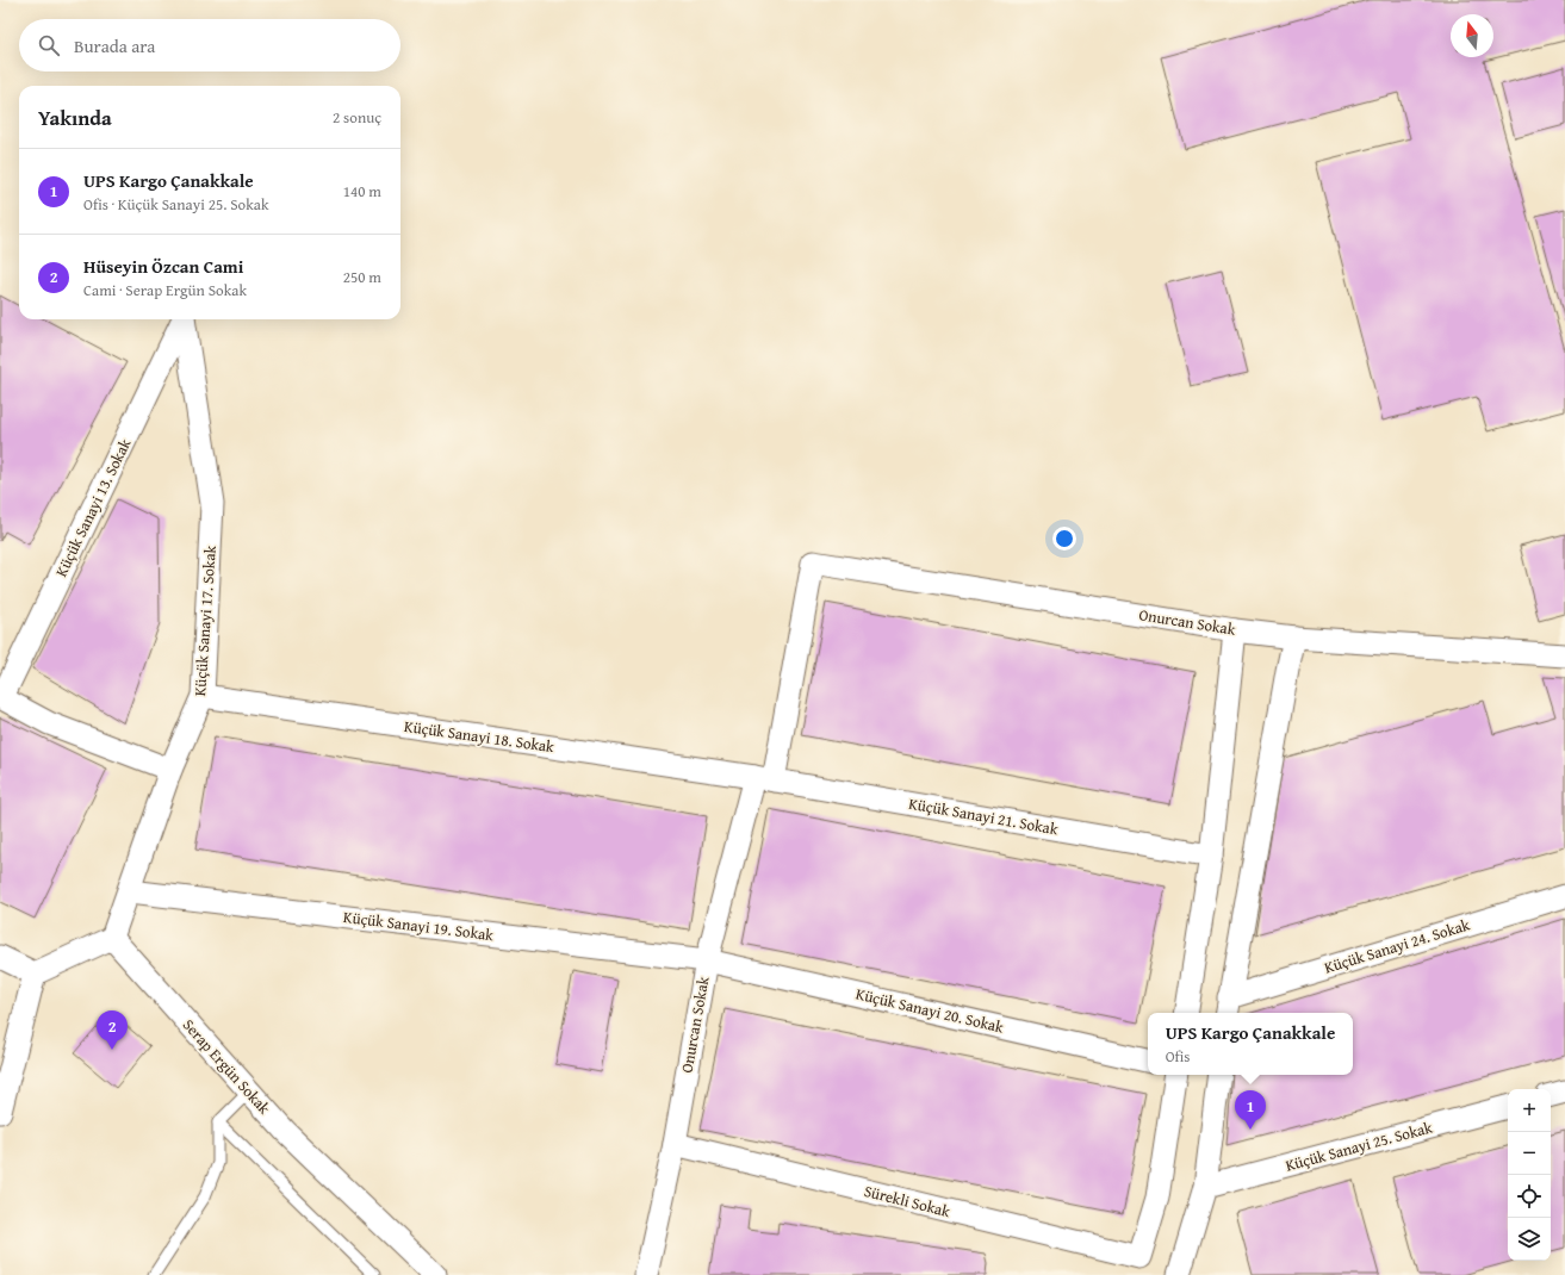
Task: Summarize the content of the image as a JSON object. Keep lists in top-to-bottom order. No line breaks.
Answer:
{"streets":{"street":["Küçük Sanayi 13. Sokak","Küçük Sanayi 17. Sokak","Onurcan Sokak","Küçük Sanayi 18. Sokak","Küçük Sanayi 21. Sokak","Küçük Sanayi 19. Sokak","Küçük Sanayi 24. Sokak","Küçük Sanayi 20. Sokak","Serap Ergün Sokak","Küçük Sanayi 25. Sokak","Sürekli Sokak"]},"crossings":[["Küçük Sanayi 17. Sokak","Küçük Sanayi 18. Sokak"],["Küçük Sanayi 17. Sokak","Küçük Sanayi 19. Sokak"],["Küçük Sanayi 17. Sokak","Serap Ergün Sokak"],["Onurcan Sokak","Küçük Sanayi 18. Sokak"],["Onurcan Sokak","Küçük Sanayi 21. Sokak"],["Onurcan Sokak","Küçük Sanayi 19. Sokak"],["Onurcan Sokak","Küçük Sanayi 20. Sokak"],["Onurcan Sokak","Sürekli Sokak"],["Küçük Sanayi 18. Sokak","Küçük Sanayi 21. Sokak"],["Küçük Sanayi 19. Sokak","Küçük Sanayi 20. Sokak"]],"north":"top","page":{"search":"Burada ara","heading":["Yakında","2 sonuç"],"list":[{"mark":"1","name":"UPS Kargo Çanakkale","note":"Ofis · Küçük Sanayi 25. Sokak","value":"140 m"},{"mark":"2","name":"Hüseyin Özcan Cami","note":"Cami · Serap Ergün Sokak","value":"250 m"}],"pins":["2","1"],"popup":["UPS Kargo Çanakkale","Ofis"],"map_buttons":["+","−"]}}
